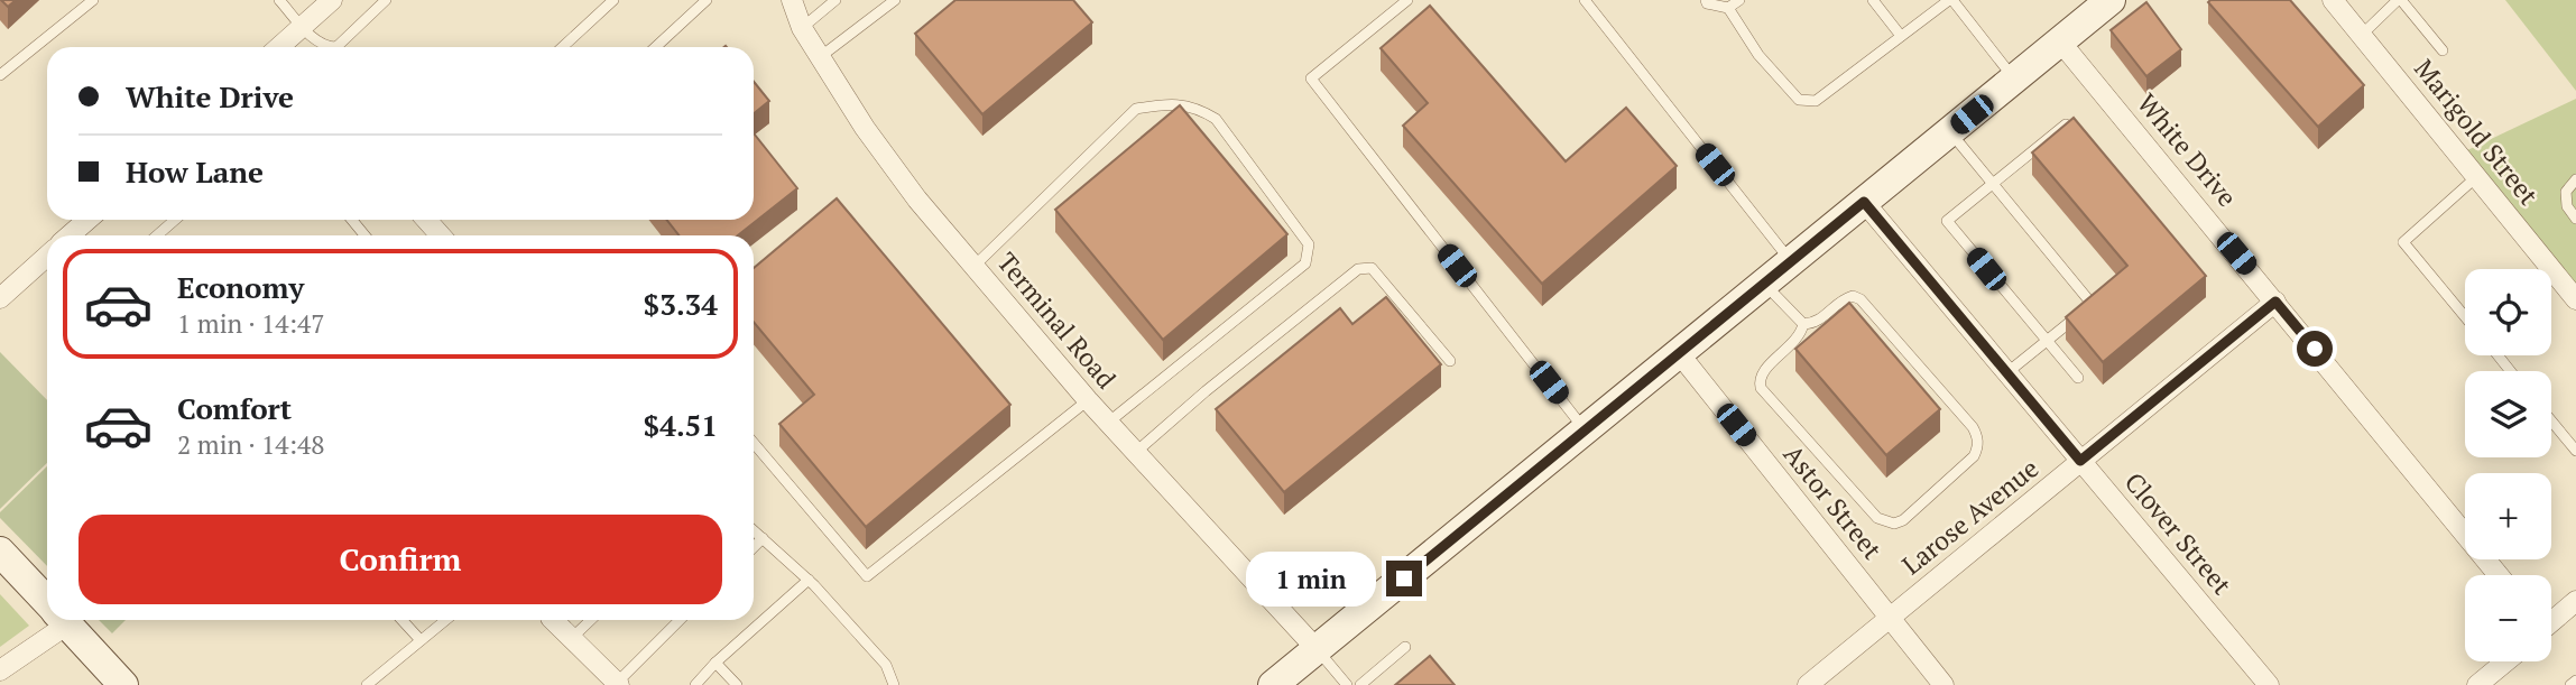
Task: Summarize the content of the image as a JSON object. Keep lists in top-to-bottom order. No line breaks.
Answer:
{"streets":{"street":["Marigold Street","White Drive","Terminal Road","Astor Street","Larose Avenue","Clover Street"]},"crossings":[["White Drive","Larose Avenue"],["Astor Street","Larose Avenue"],["Larose Avenue","Clover Street"]],"page":{"banner":["White Drive","How Lane"],"list":[{"name":"Economy","note":"1 min · 14:47","value":"$3.34"},{"name":"Comfort","note":"2 min · 14:48","value":"$4.51"}],"map_buttons":["+","−"],"buttons":"Confirm","bubble":"1 min"}}
